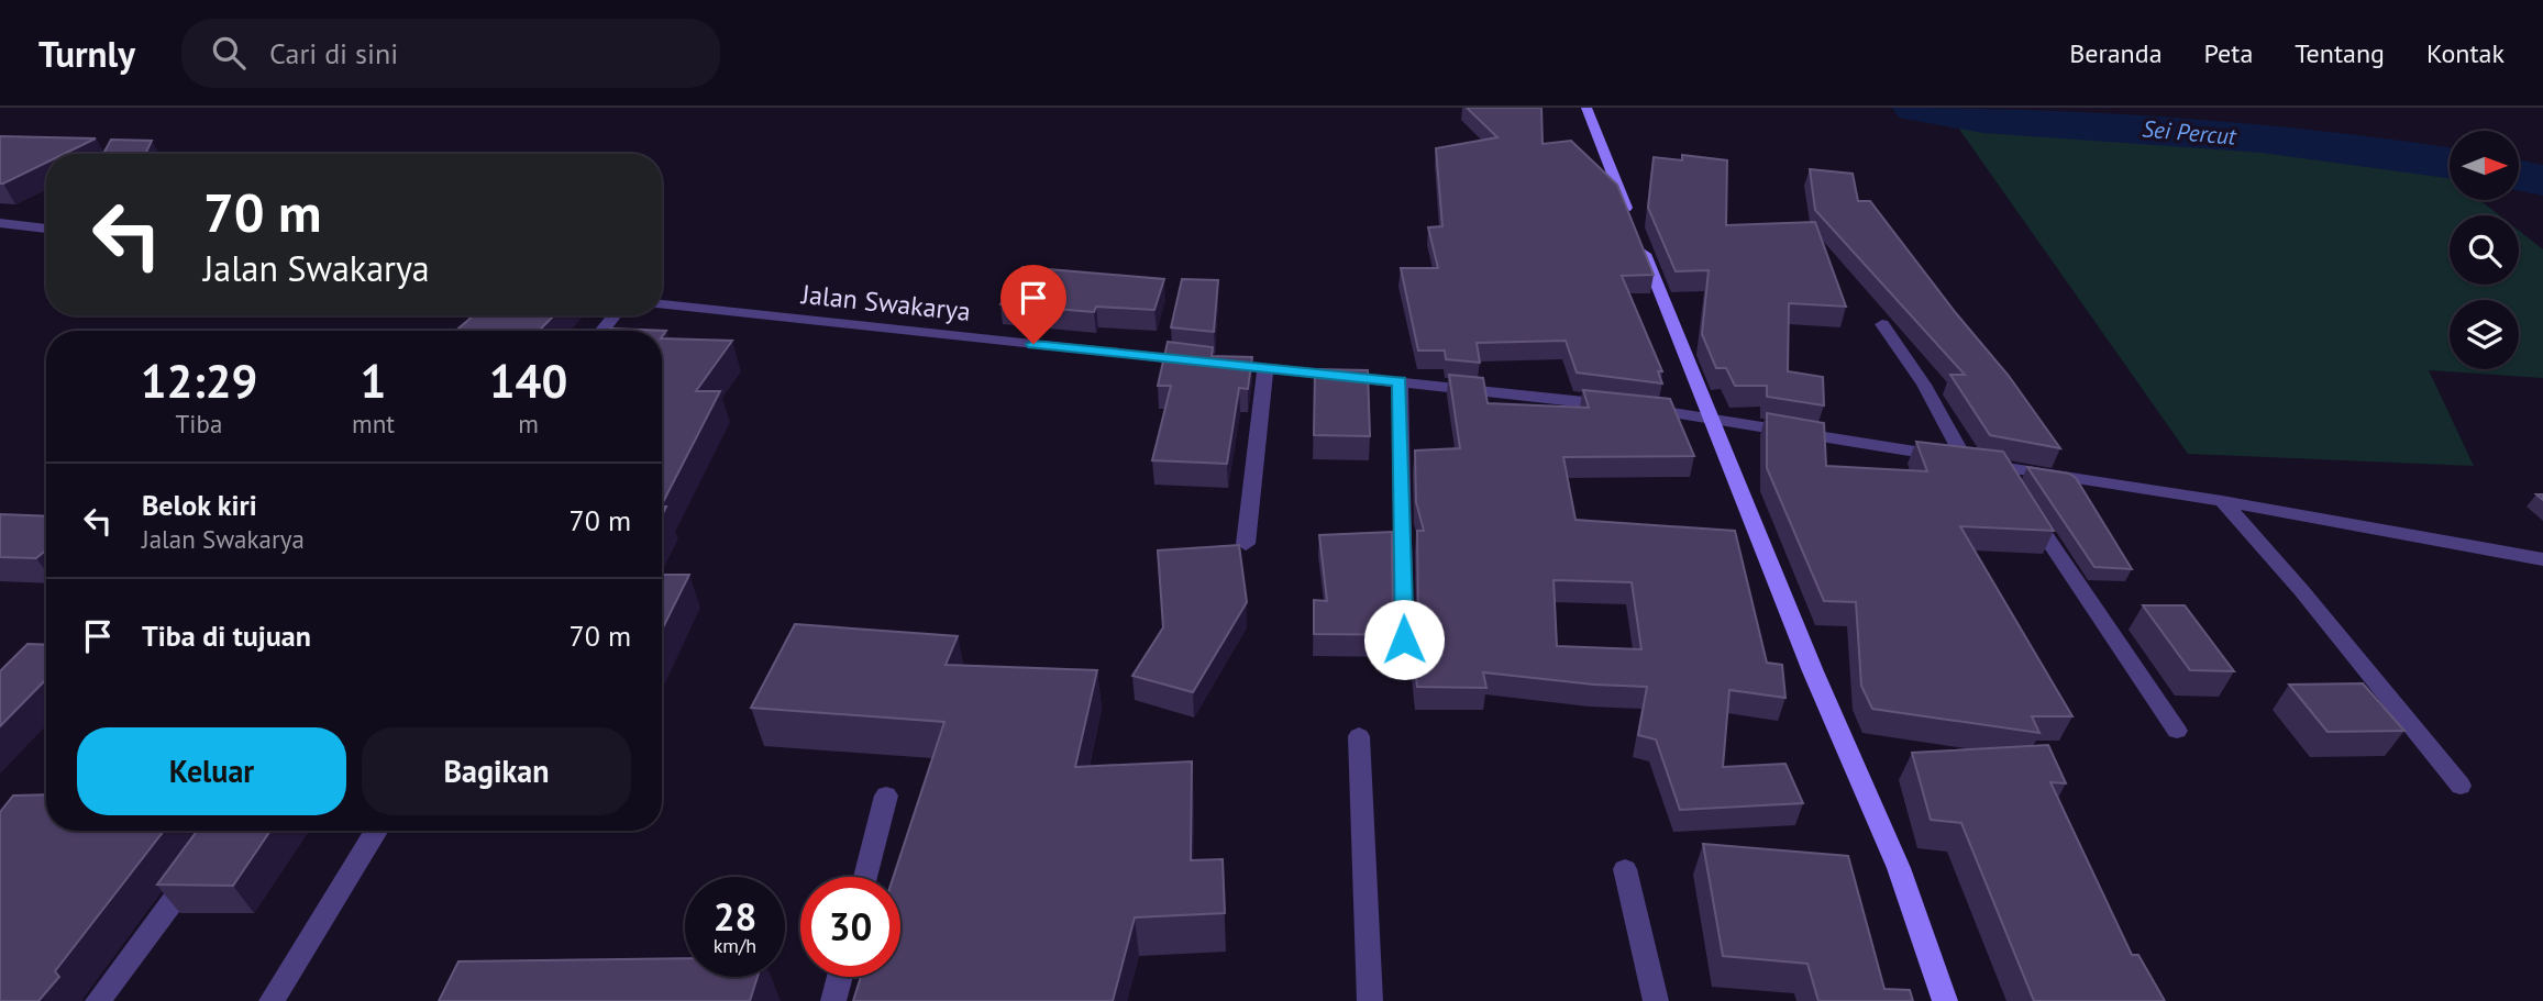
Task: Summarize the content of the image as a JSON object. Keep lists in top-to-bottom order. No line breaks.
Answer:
{"streets":{"street":["Jalan Swakarya"]},"water":["Sei Percut"],"north":"right","page":{"header":"Turnly","search":"Cari di sini","nav":["Beranda","Peta","Tentang","Kontak"],"turn":["70 m","Jalan Swakarya"],"eta":["12:29","Tiba","1","mnt","140","m"],"list":[{"name":"Belok kiri","note":"Jalan Swakarya","value":"70 m"},{"name":"Tiba di tujuan","value":"70 m"}],"buttons":["Keluar","Bagikan"],"speed":"28 km/h","limit":"30"}}
